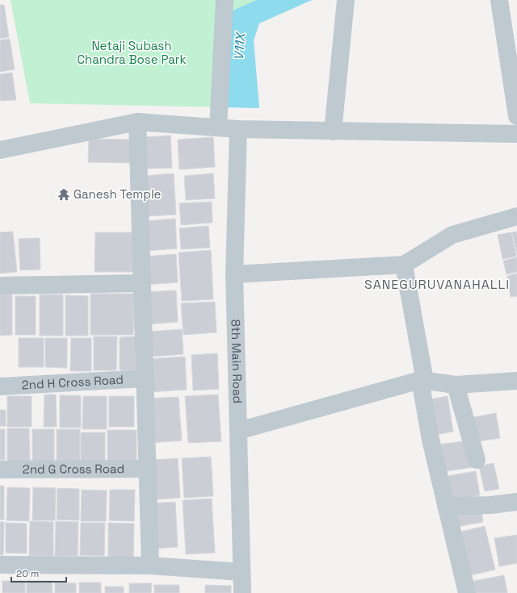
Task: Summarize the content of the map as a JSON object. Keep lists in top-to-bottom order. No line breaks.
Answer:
{"streets":{"street":["8th Main Road","2nd H Cross Road","2nd G Cross Road"]},"districts":["SANEGURUVANAHALLI"],"water":["V11X"],"parks":["Netaji Subash Chandra Bose Park"],"places":{"temple":["Ganesh Temple"]},"scale_bar":"20 m"}
